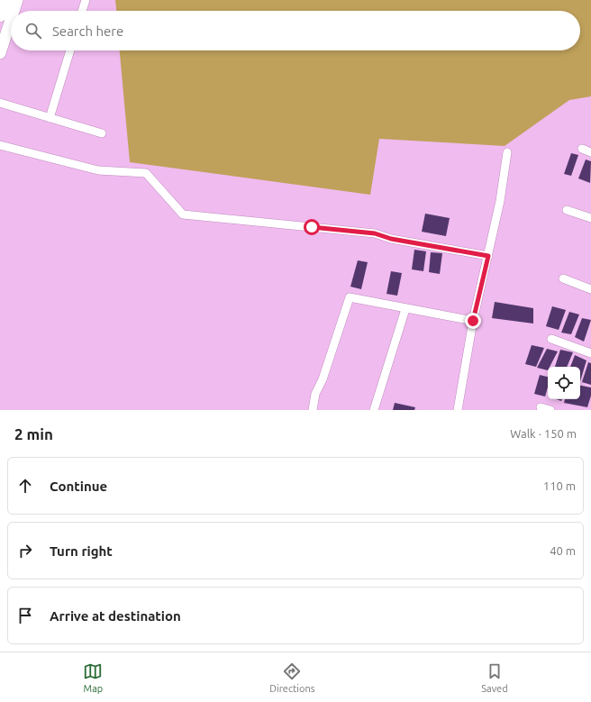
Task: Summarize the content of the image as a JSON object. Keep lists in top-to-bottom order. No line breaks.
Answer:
{"page":{"search":"Search here","heading":["2 min","Walk · 150 m"],"list":[["Continue","110 m"],["Turn right","40 m"],"Arrive at destination"],"nav":["Map","Directions","Saved"]}}
